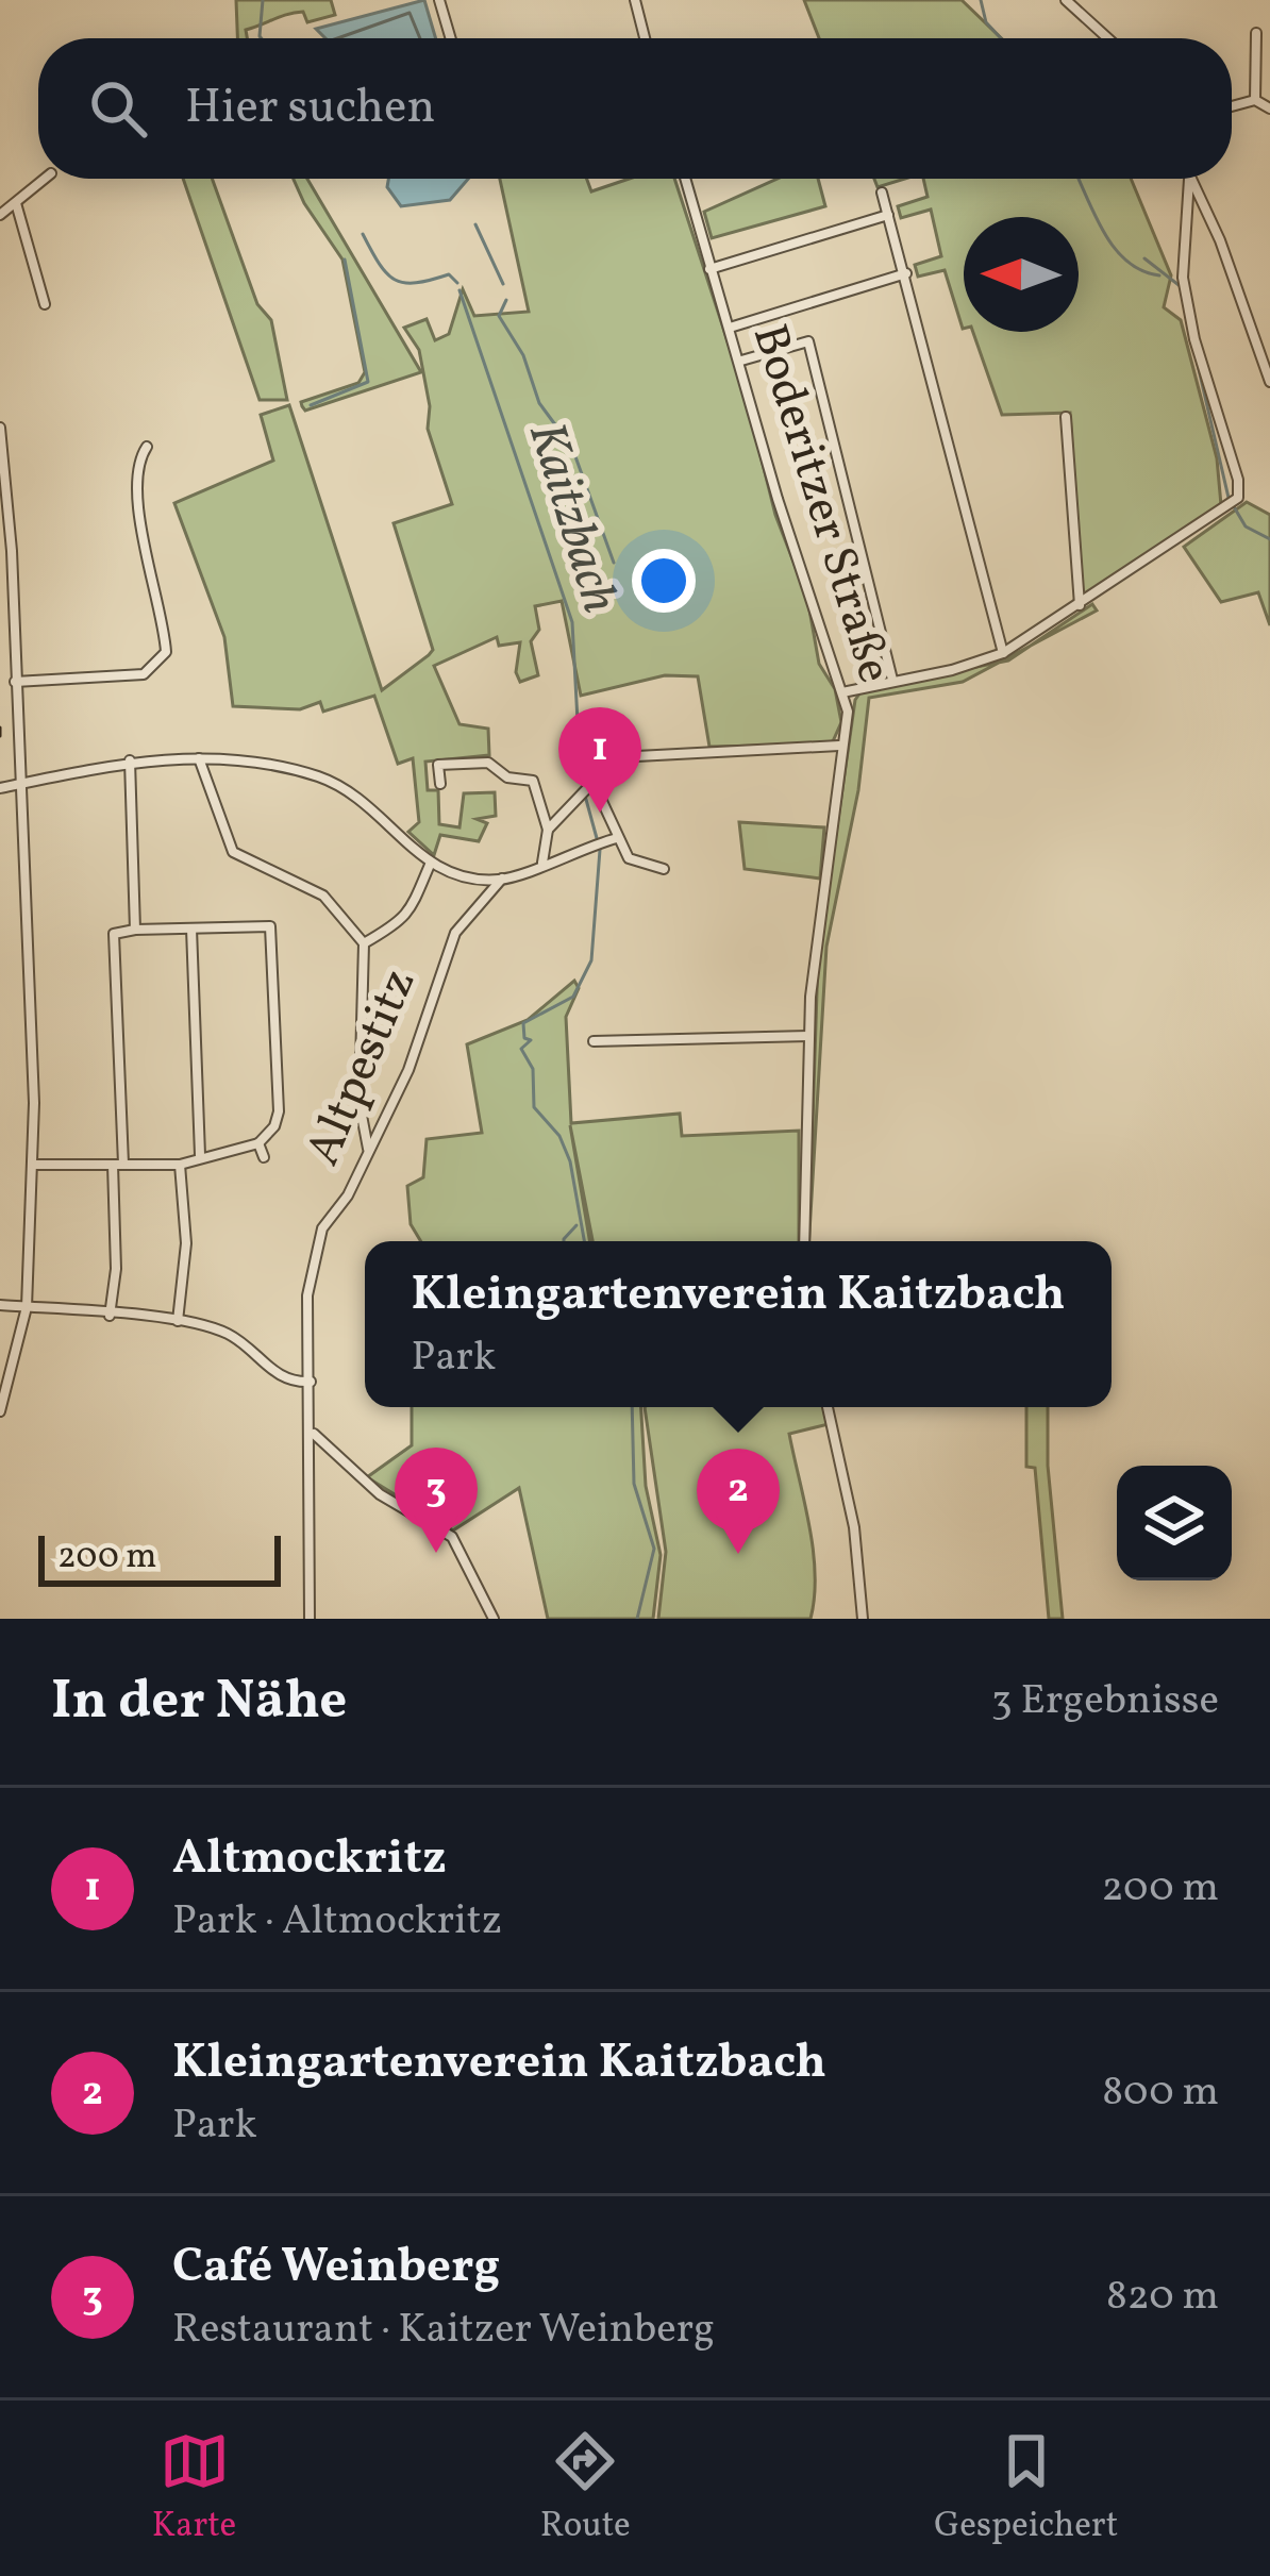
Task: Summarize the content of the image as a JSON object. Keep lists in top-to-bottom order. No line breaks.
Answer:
{"streets":{"street":["Boderitzer Straße","Altpestitz"]},"water":["Kaitzbach"],"scale_bar":"200 m","north":"left","page":{"search":"Hier suchen","pins":["1","3","2"],"popup":["Kleingartenverein Kaitzbach","Park"],"scale":"200 m","heading":["In der Nähe","3 Ergebnisse"],"list":[{"mark":"1","name":"Altmockritz","note":"Park · Altmockritz","value":"200 m"},{"mark":"2","name":"Kleingartenverein Kaitzbach","note":"Park","value":"800 m"},{"mark":"3","name":"Café Weinberg","note":"Restaurant · Kaitzer Weinberg","value":"820 m"}],"nav":["Karte","Route","Gespeichert"]}}
